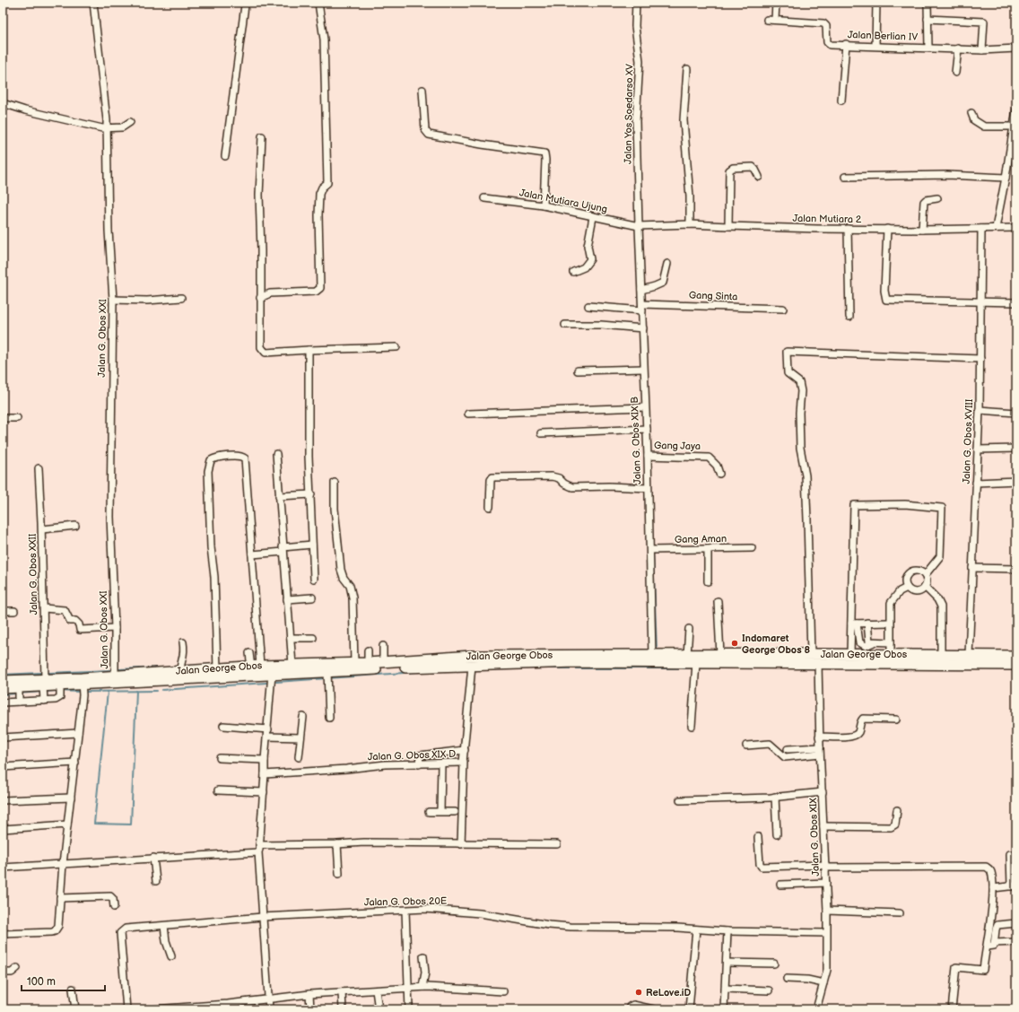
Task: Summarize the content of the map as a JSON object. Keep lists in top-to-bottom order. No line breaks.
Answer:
{"streets":{"main road":["Jalan George Obos"],"street":["Jalan Berlian IV","Jalan Yos Soedarso XV","Jalan Mutiara Ujung","Jalan Mutiara 2","Gang Sinta","Jalan G. Obos XXI","Jalan G. Obos XIX B","Jalan G. Obos XVIII","Gang Jaya","Gang Aman","Jalan G. Obos XXII","Jalan G. Obos XIX D","Jalan G. Obos XIX","Jalan G. Obos 20E"]},"crossings":[["Jalan Yos Soedarso XV","Jalan Mutiara Ujung"],["Jalan Yos Soedarso XV","Jalan Mutiara 2"],["Jalan Yos Soedarso XV","Jalan G. Obos XIX B"],["Jalan Mutiara Ujung","Jalan Mutiara 2"],["Jalan Mutiara Ujung","Jalan G. Obos XIX B"],["Jalan Mutiara 2","Jalan G. Obos XIX B"],["Jalan Mutiara 2","Jalan G. Obos XVIII"],["Gang Sinta","Jalan G. Obos XIX B"],["Jalan G. Obos XXI","Jalan George Obos"],["Jalan G. Obos XIX B","Gang Jaya"],["Jalan G. Obos XIX B","Gang Aman"],["Jalan G. Obos XIX B","Jalan George Obos"],["Jalan G. Obos XVIII","Jalan George Obos"],["Jalan G. Obos XXII","Jalan George Obos"],["Jalan George Obos","Jalan G. Obos XIX D"],["Jalan George Obos","Jalan G. Obos XIX"],["Jalan G. Obos XIX","Jalan G. Obos 20E"]],"places":["Indomaret George Obos 8","ReLove.iD"],"scale_bar":"100 m"}
